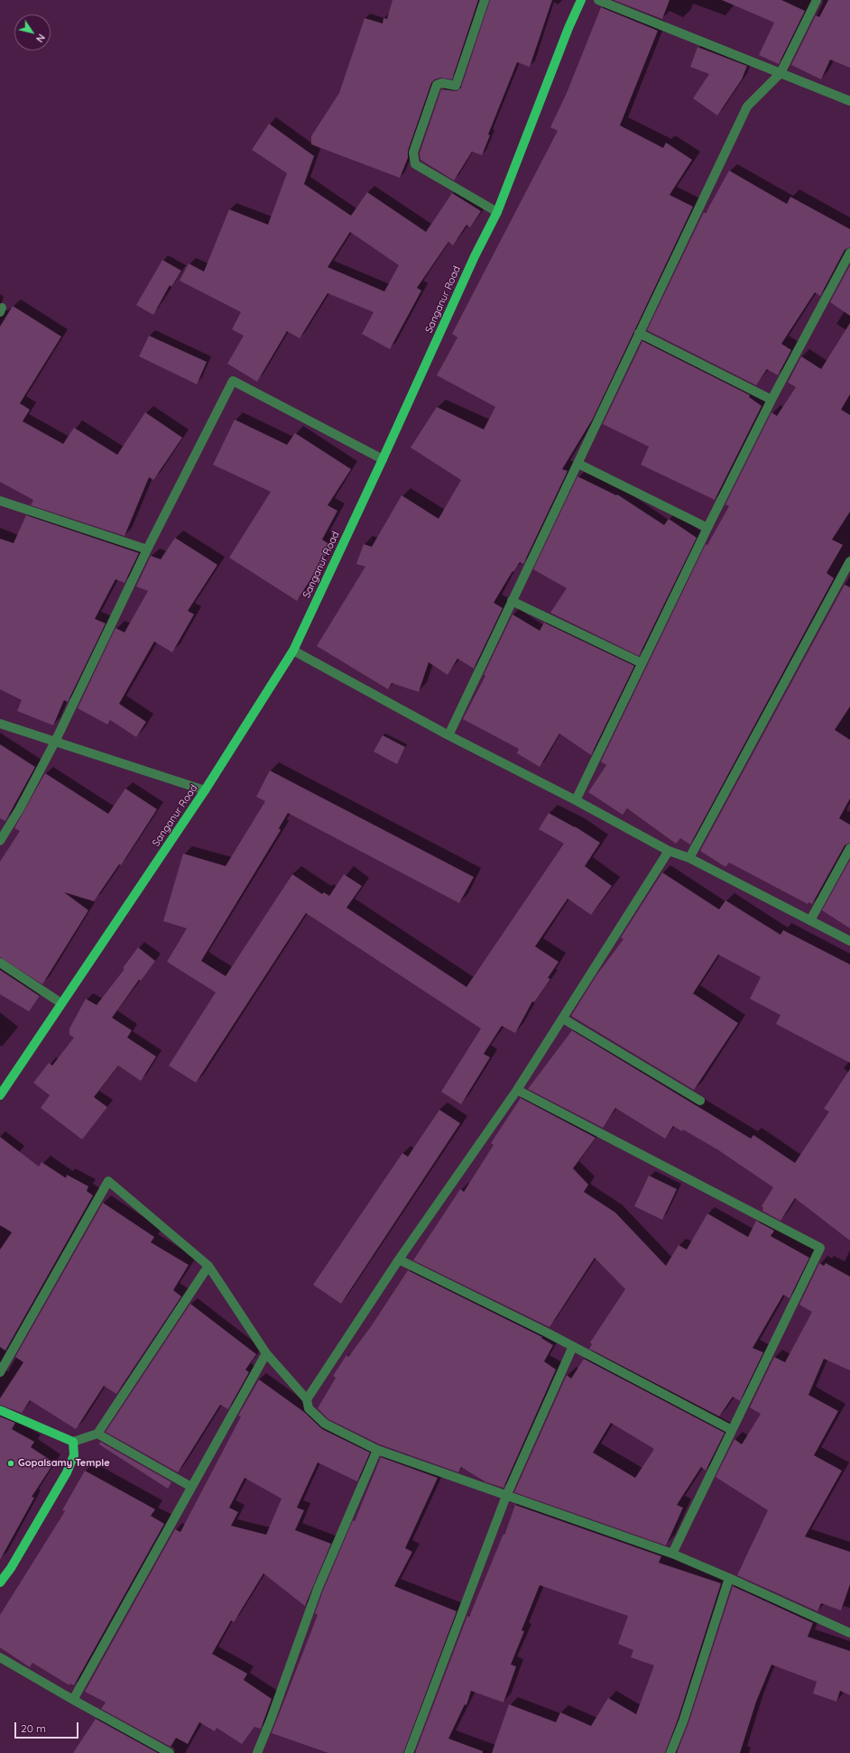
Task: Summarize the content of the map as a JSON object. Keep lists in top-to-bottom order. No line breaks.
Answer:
{"streets":{"main road":["Sanganur Road"]},"places":["Gopalsamy Temple"],"scale_bar":"20 m","north":"bottom right"}
